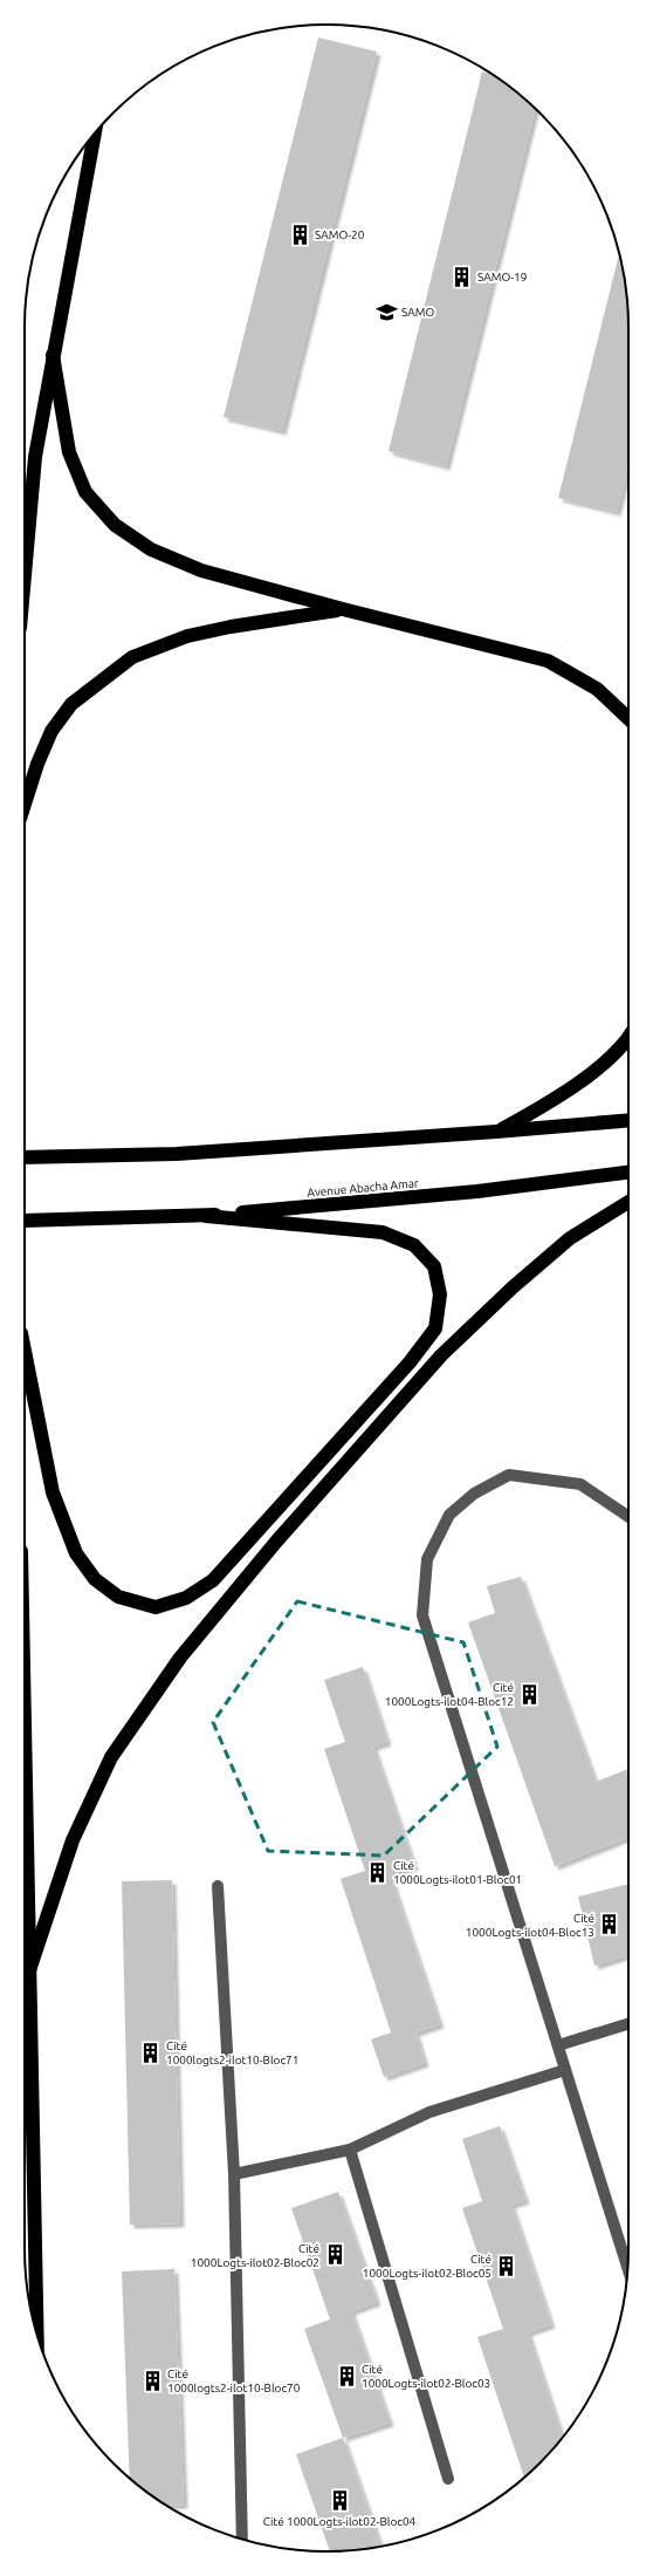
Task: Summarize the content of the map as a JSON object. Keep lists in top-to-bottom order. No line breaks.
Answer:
{"streets":{"highway":["Avenue Abacha Amar"]},"places":{"building":["SAMO-20","SAMO-19","Cité 1000Logts-ilot04-Bloc12","Cité 1000Logts-ilot01-Bloc01","Cité 1000Logts-ilot04-Bloc13","Cité 1000logts2-ilot10-Bloc71","Cité 1000Logts-ilot02-Bloc02","Cité 1000Logts-ilot02-Bloc05","Cité 1000Logts-ilot02-Bloc03","Cité 1000logts2-ilot10-Bloc70","Cité 1000Logts-ilot02-Bloc04"],"school or university":["SAMO"]}}
